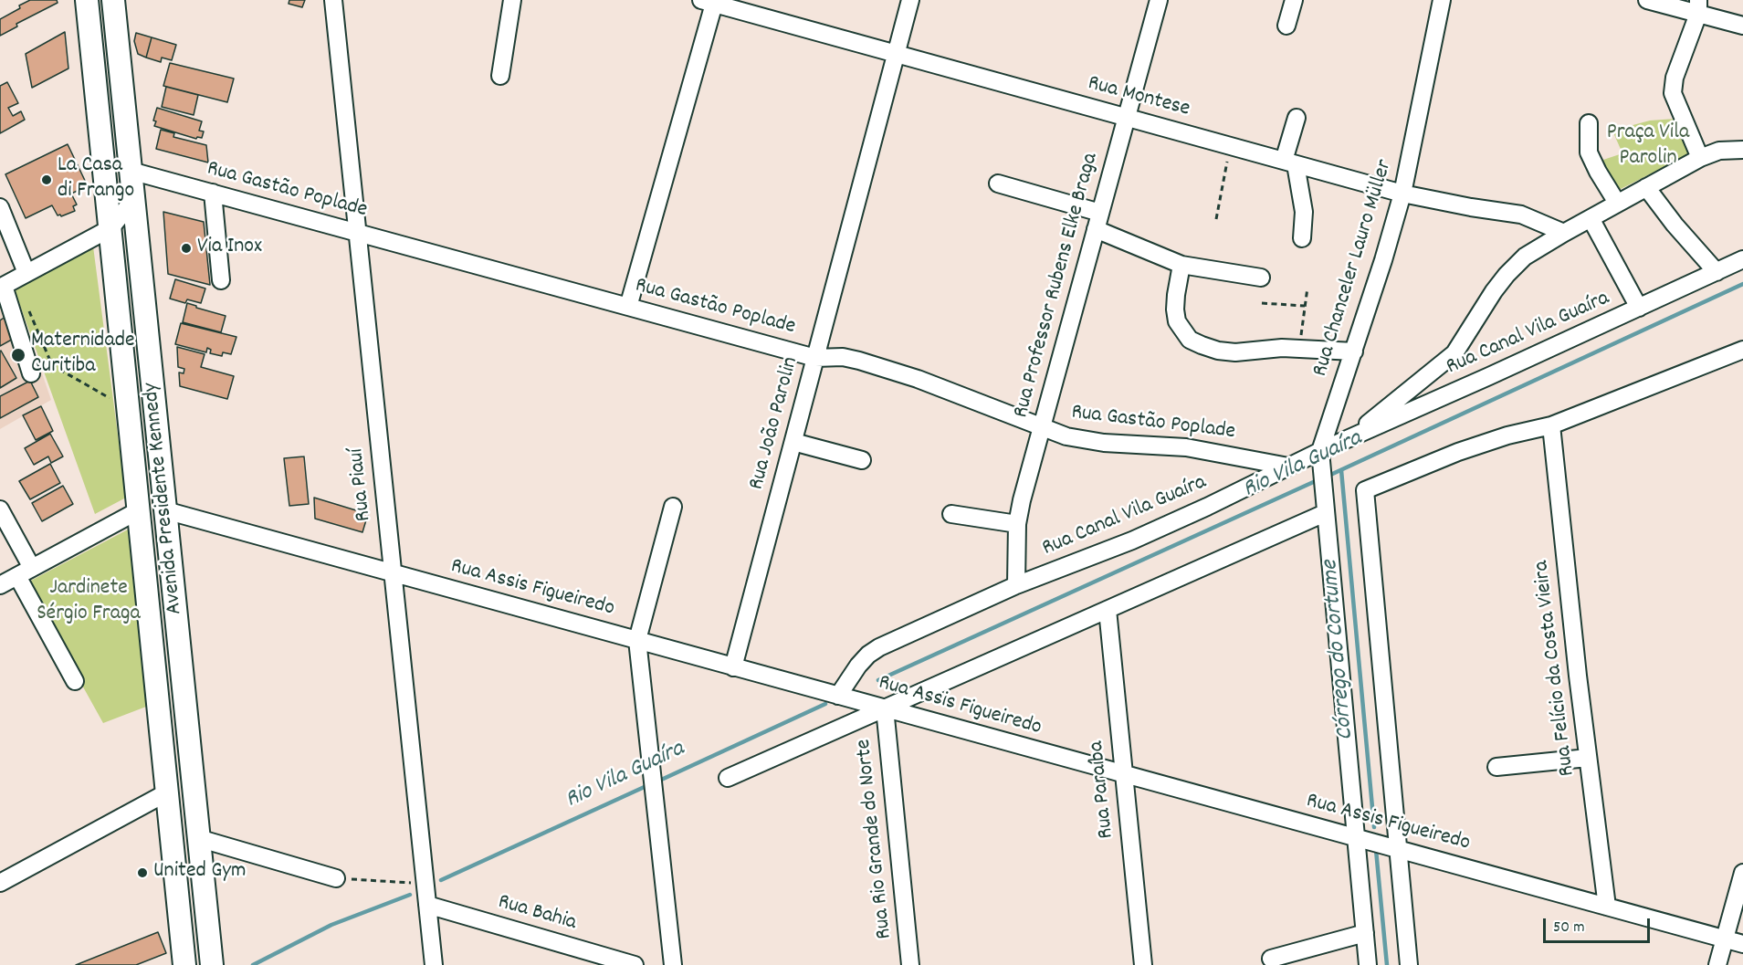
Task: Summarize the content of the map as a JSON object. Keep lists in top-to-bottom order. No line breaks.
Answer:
{"streets":{"main road":["Avenida Presidente Kennedy"],"street":["Rua Montese","Rua Gastão Poplade","Rua Chanceler Lauro Müller","Rua Professor Rubens Elke Braga","Rua Canal Vila Guaíra","Rua João Parolin","Rua Piauí","Rua Assis Figueiredo","Rua Felício da Costa Vieira","Rua Paraíba","Rua Rio Grande do Norte","Rua Bahia"]},"crossings":[["Rua Montese","Rua Chanceler Lauro Müller"],["Rua Montese","Rua Professor Rubens Elke Braga"],["Rua Montese","Rua João Parolin"],["Rua Gastão Poplade","Rua Professor Rubens Elke Braga"],["Rua Gastão Poplade","Rua Canal Vila Guaíra"],["Rua Gastão Poplade","Rua João Parolin"],["Rua Gastão Poplade","Rua Piauí"],["Rua Gastão Poplade","Avenida Presidente Kennedy"],["Rua Chanceler Lauro Müller","Rua Canal Vila Guaíra"],["Rua Chanceler Lauro Müller","Rua Assis Figueiredo"],["Rua Professor Rubens Elke Braga","Rua Canal Vila Guaíra"],["Rua Canal Vila Guaíra","Rua Assis Figueiredo"],["Rua João Parolin","Rua Assis Figueiredo"],["Rua Piauí","Rua Assis Figueiredo"],["Rua Piauí","Rua Bahia"],["Avenida Presidente Kennedy","Rua Assis Figueiredo"],["Rua Assis Figueiredo","Rua Felício da Costa Vieira"],["Rua Assis Figueiredo","Rua Paraíba"],["Rua Assis Figueiredo","Rua Rio Grande do Norte"]],"water":["Rio Vila Guaíra","Córrego do Cortume"],"parks":["Praça Vila Parolin","Jardinete Sérgio Fraga"],"places":["La Casa di Frango","Via Inox","Maternidade Curitiba","United Gym"],"scale_bar":"50 m"}
